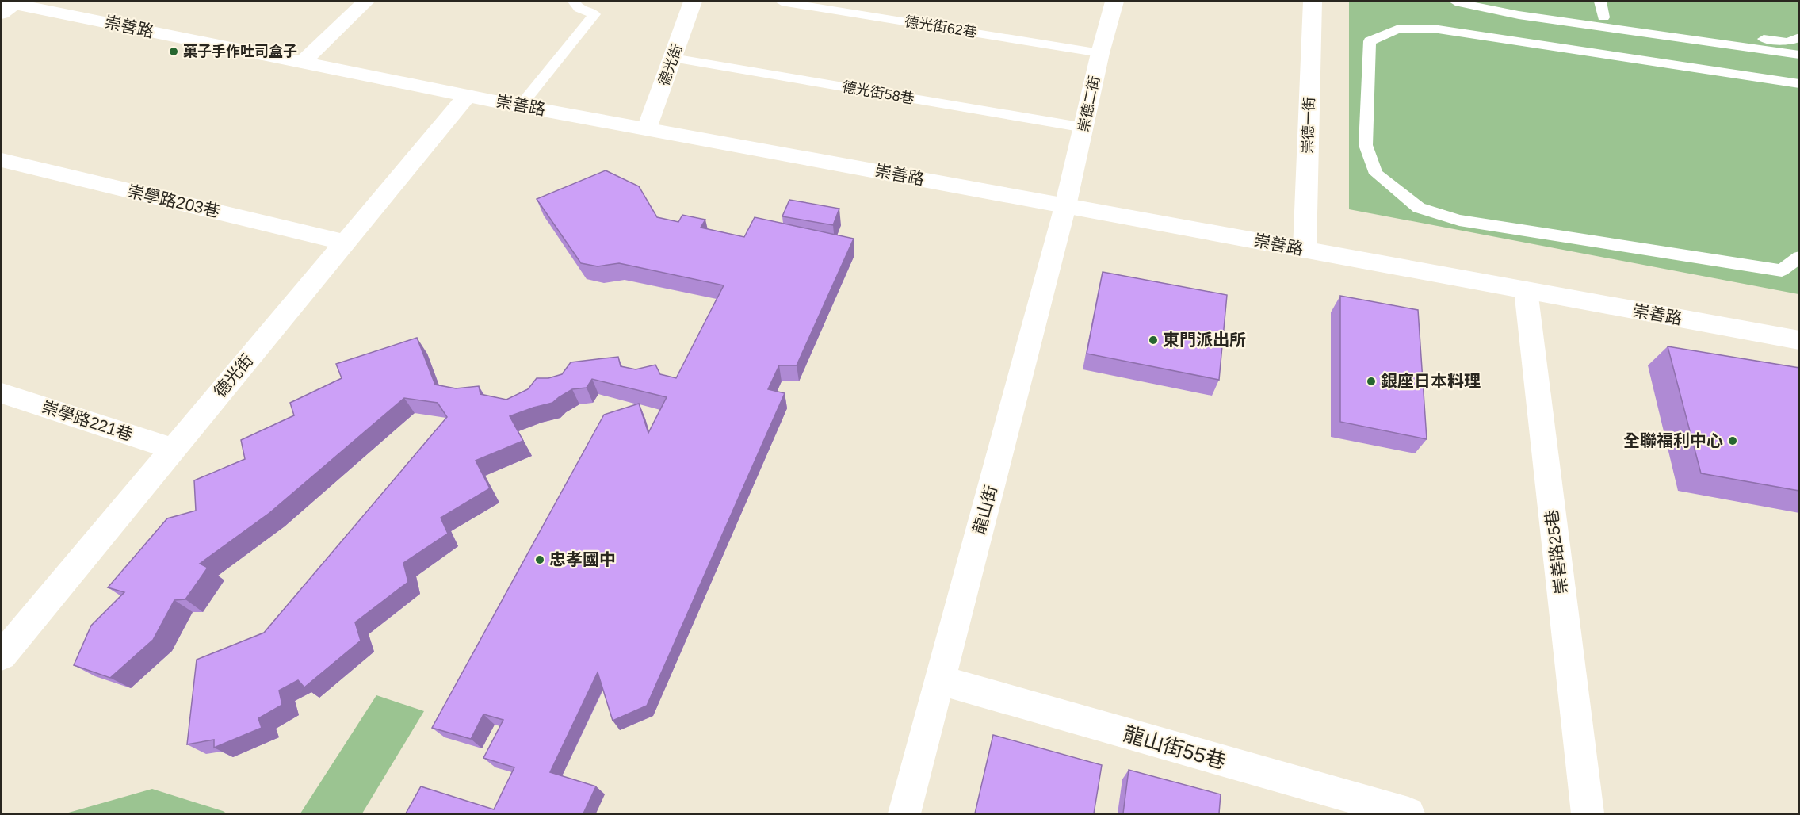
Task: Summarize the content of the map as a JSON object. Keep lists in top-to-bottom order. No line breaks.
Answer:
{"streets":{"street":["崇善路","德光街","崇德二街","崇德一街","崇學路203巷","崇學路221巷","龍山街","崇善路25巷","龍山街55巷"],"lane":["德光街62巷","德光街58巷"]},"crossings":[["崇善路","德光街"],["崇善路","崇德二街"],["崇善路","崇德一街"],["崇善路","龍山街"],["崇善路","崇善路25巷"],["德光街62巷","崇德二街"],["德光街","德光街58巷"],["德光街","崇學路203巷"],["德光街","崇學路221巷"],["德光街58巷","崇德二街"],["崇德二街","龍山街"],["龍山街","龍山街55巷"]],"places":["菓子手作吐司盒子","東門派出所","銀座日本料理","全聯福利中心","忠孝國中"]}
